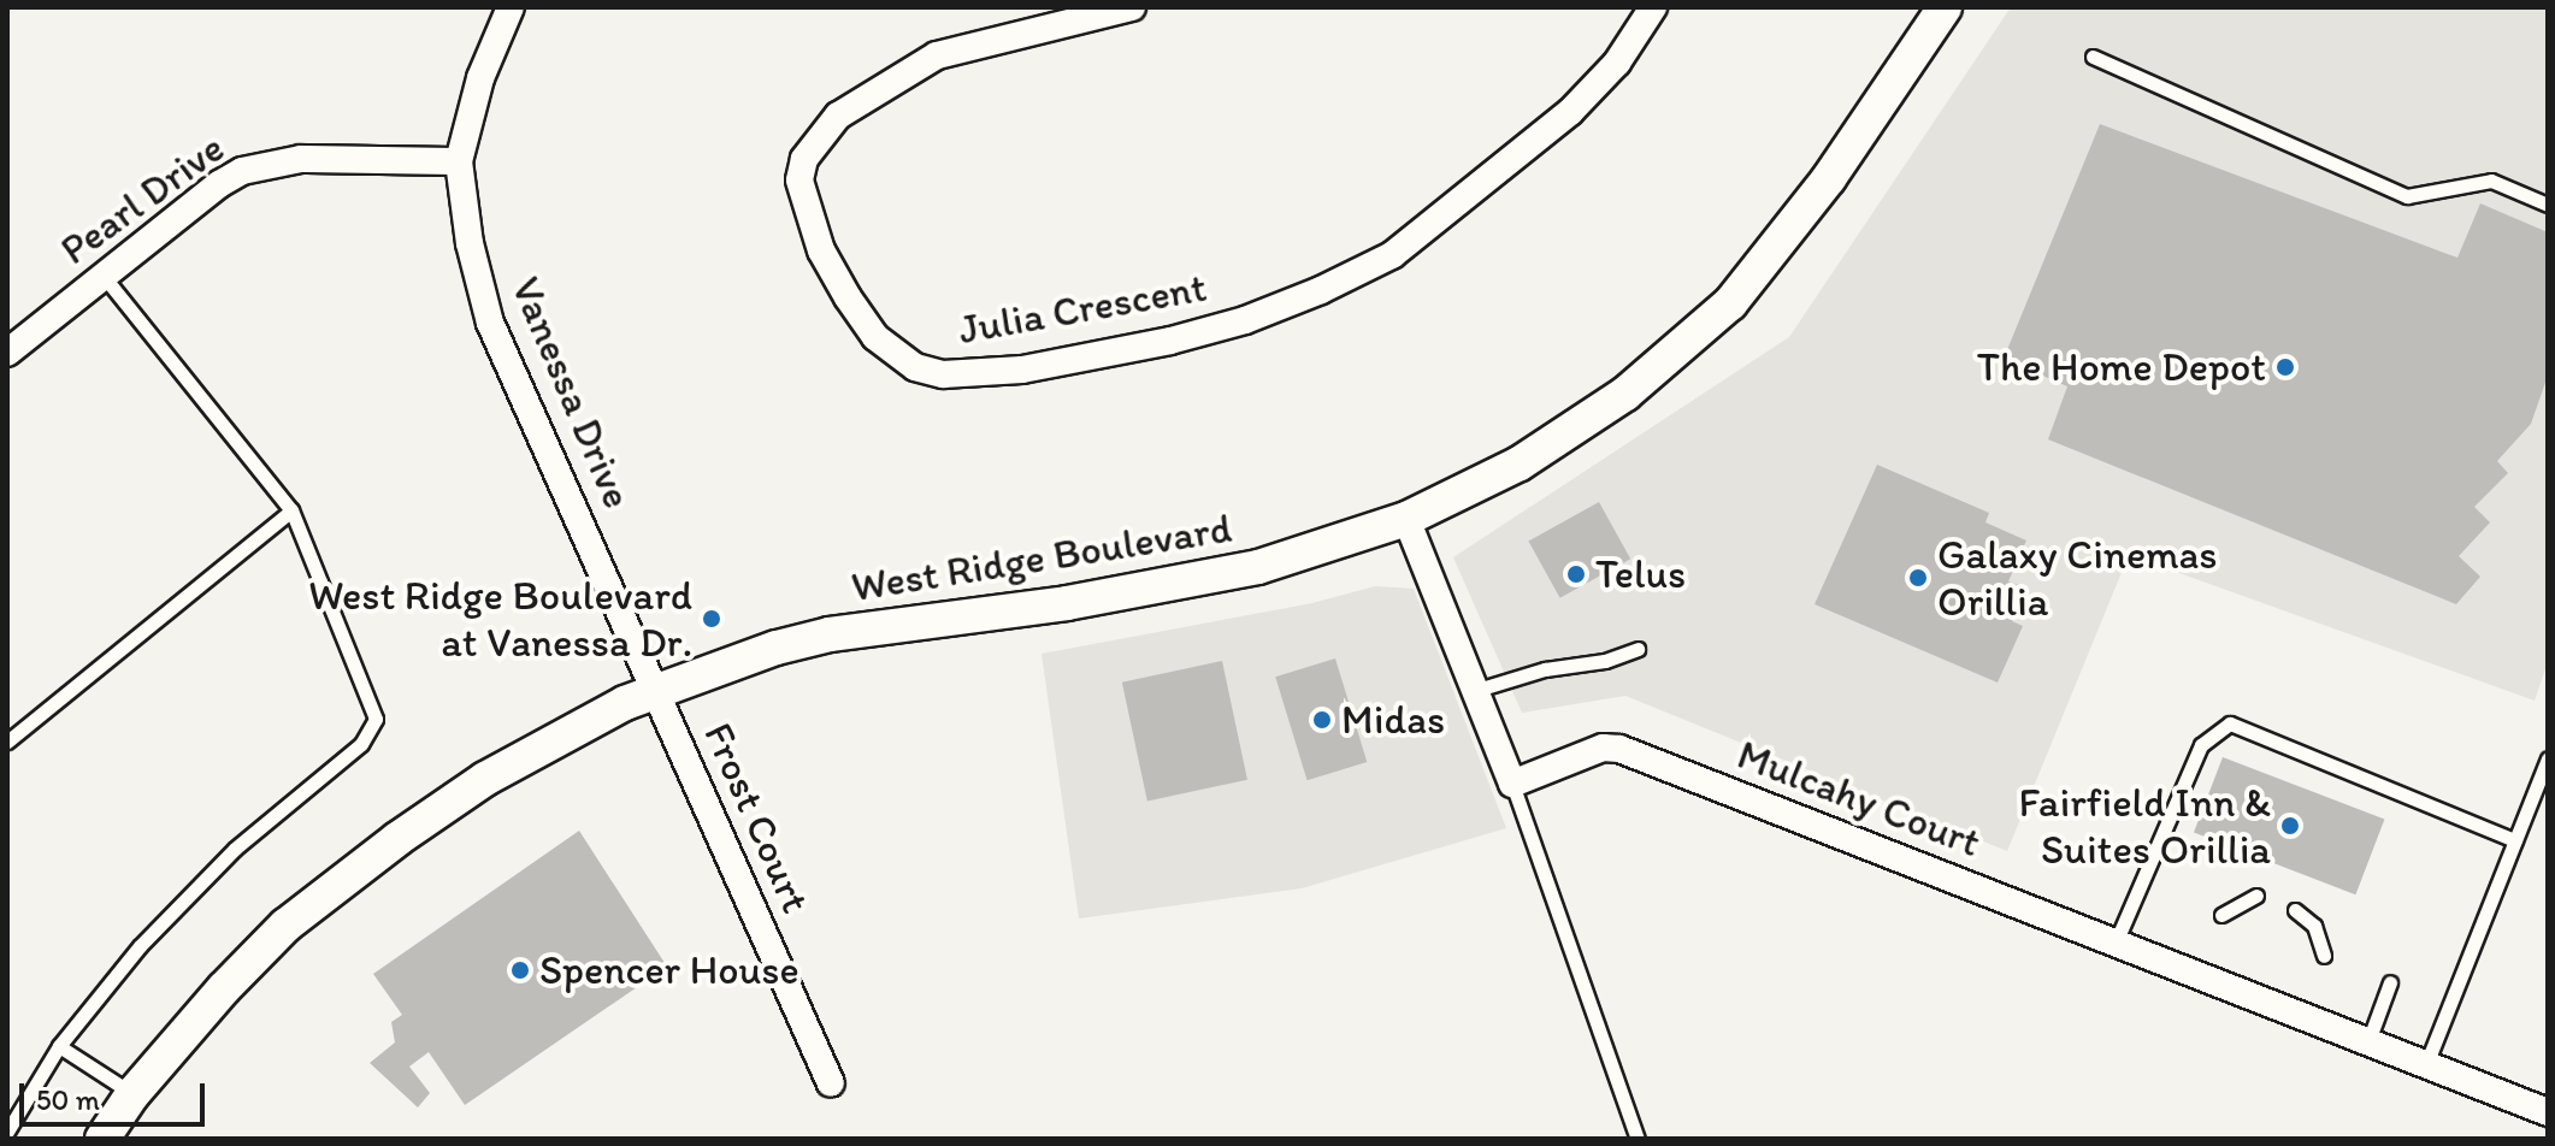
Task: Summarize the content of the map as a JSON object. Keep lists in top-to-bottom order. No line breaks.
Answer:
{"streets":{"street":["Pearl Drive","Julia Crescent","Vanessa Drive","West Ridge Boulevard","Mulcahy Court","Frost Court"]},"crossings":[["Pearl Drive","Vanessa Drive"],["Vanessa Drive","West Ridge Boulevard"],["Vanessa Drive","Frost Court"],["West Ridge Boulevard","Frost Court"]],"places":["The Home Depot","Telus","Galaxy Cinemas Orillia","West Ridge Boulevard at Vanessa Dr.","Midas","Fairfield Inn & Suites Orillia","Spencer House"],"scale_bar":"50 m"}
